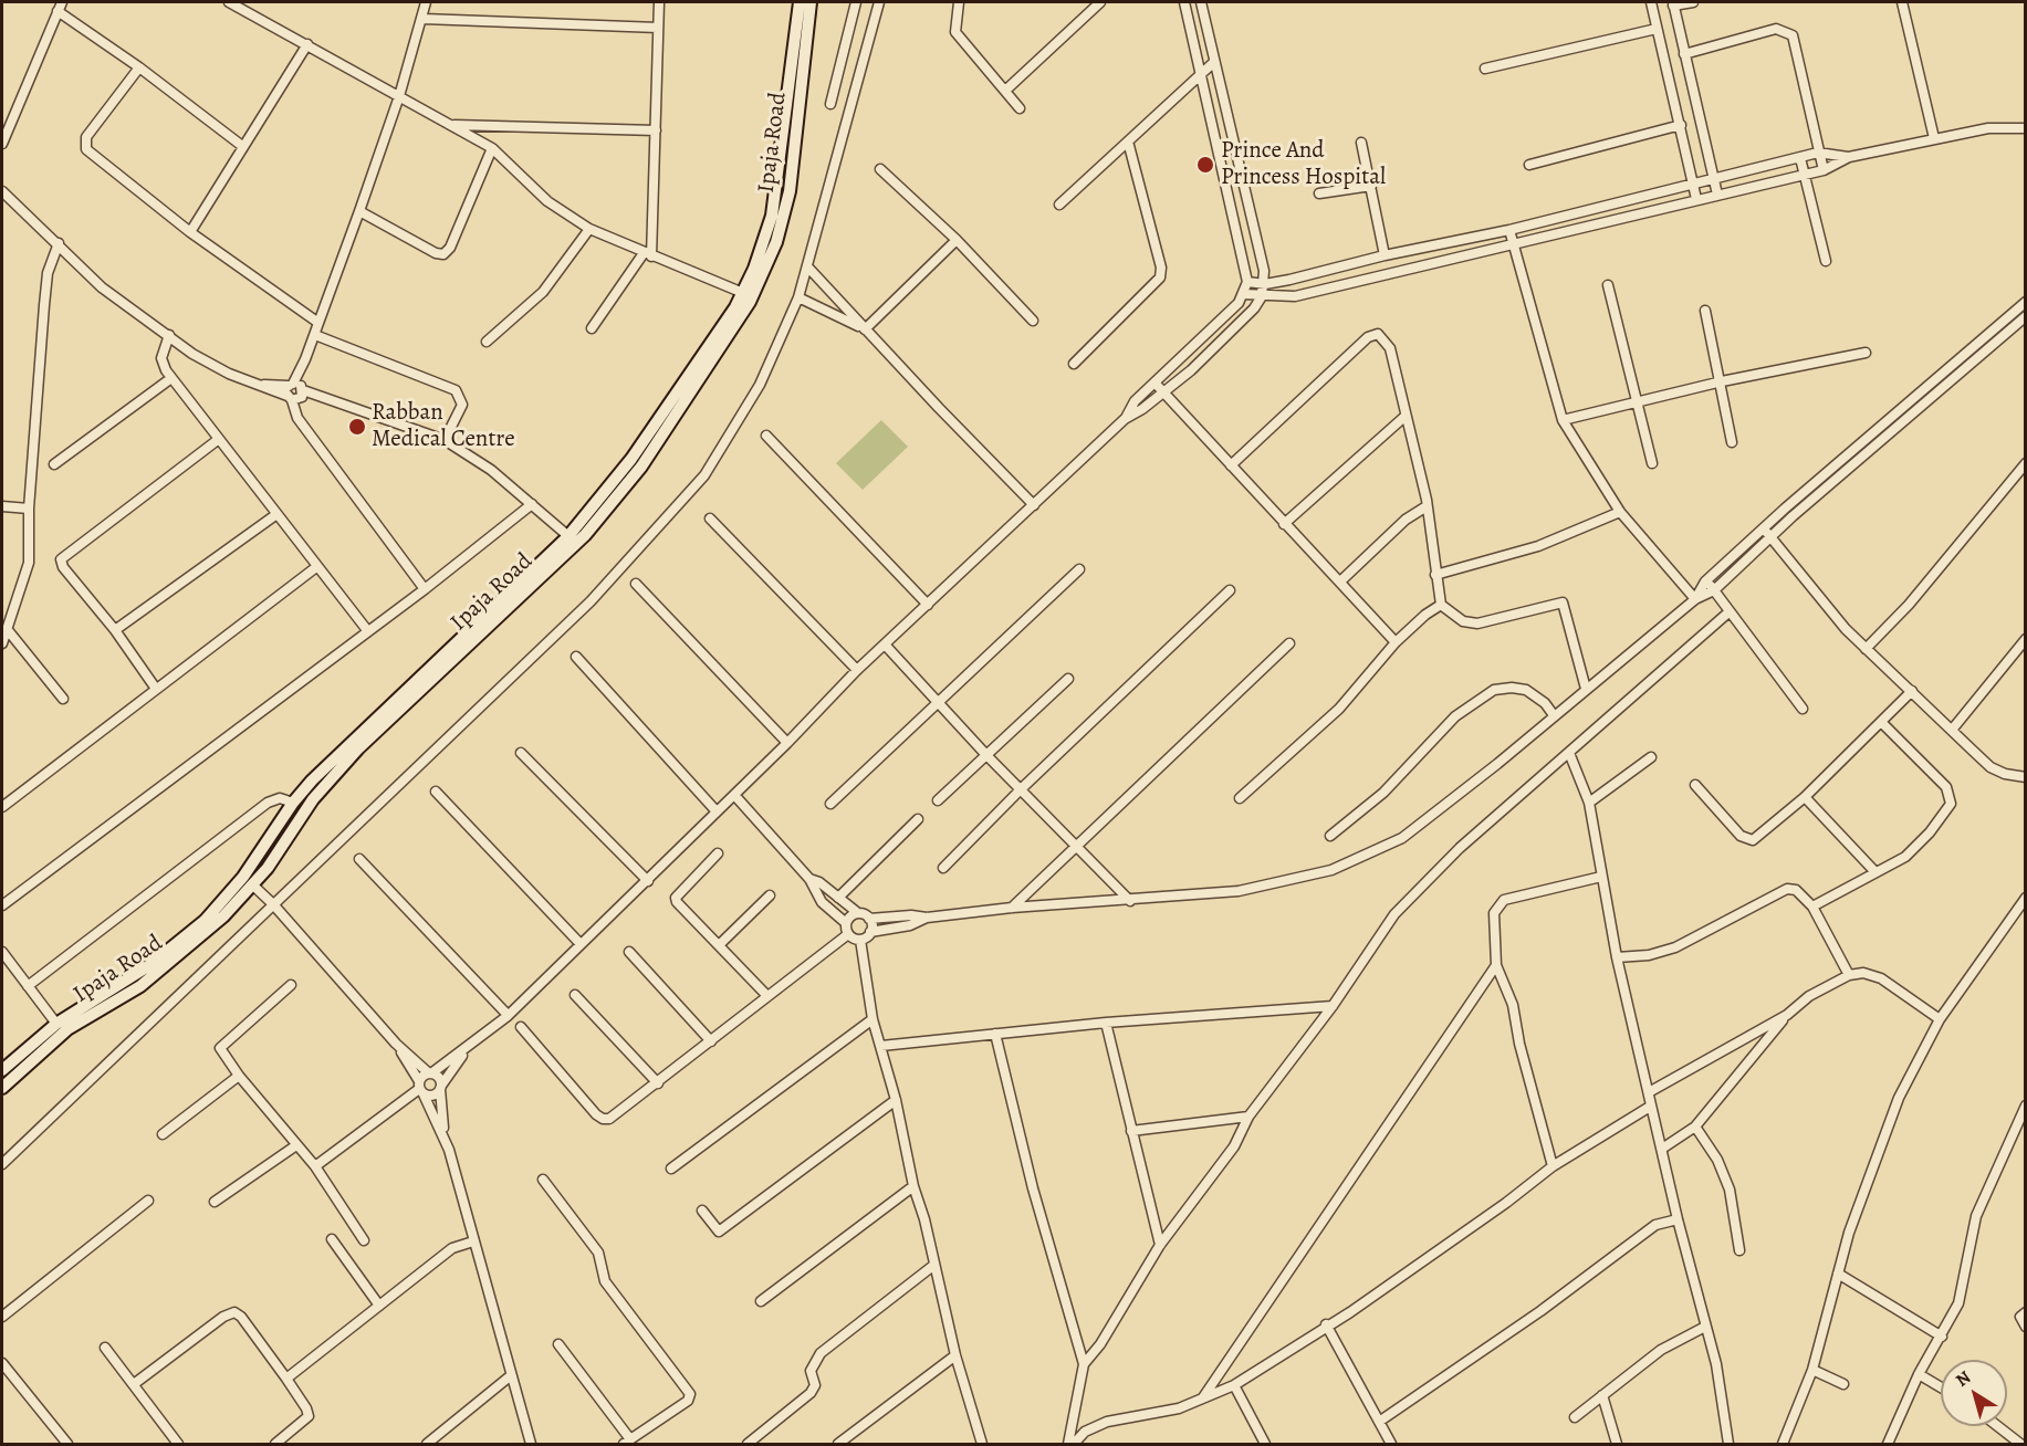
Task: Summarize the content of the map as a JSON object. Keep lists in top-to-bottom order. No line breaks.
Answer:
{"streets":{"main road":["Ipaja Road"]},"places":["Prince And Princess Hospital","Rabban Medical Centre"],"north":"top left"}
